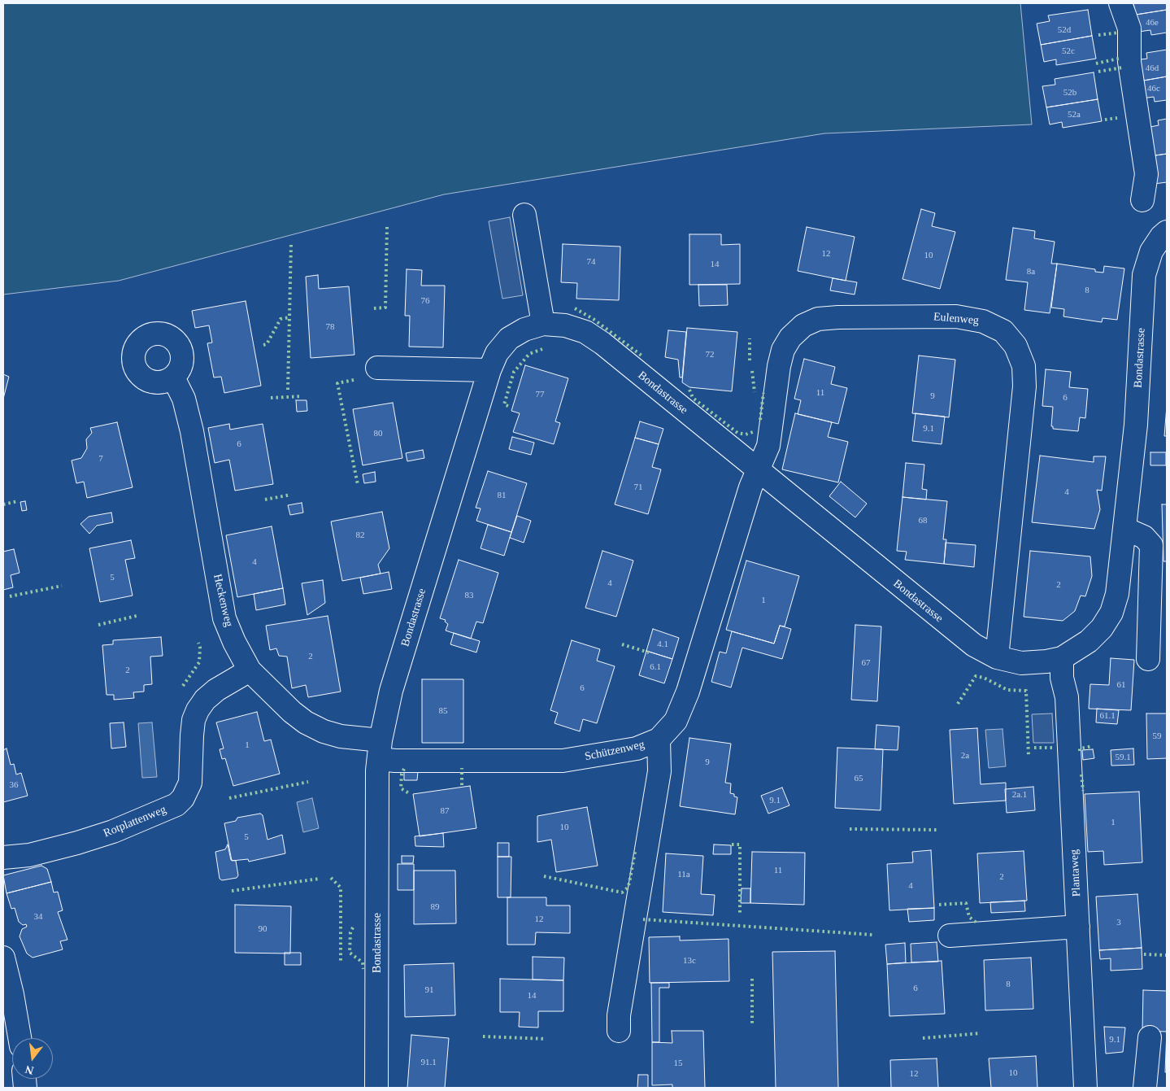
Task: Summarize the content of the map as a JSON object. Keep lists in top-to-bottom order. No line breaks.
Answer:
{"streets":{"street":["Eulenweg","Bondastrasse","Heckenweg","Schützenweg","Rotplattenweg","Plantaweg"]},"crossings":[["Eulenweg","Bondastrasse"],["Eulenweg","Schützenweg"],["Bondastrasse","Heckenweg"],["Bondastrasse","Schützenweg"],["Bondastrasse","Plantaweg"],["Heckenweg","Schützenweg"],["Heckenweg","Rotplattenweg"]],"house_numbers":["46e","52d","52c","46d","46c","52b","52a","12","10","74","14","8a","8","76","78","72","11","77","9","6","9.1","80","6","7","71","4","81","68","82","4","5","4","2","83","1","4.1","2","67","6.1","2","61","6","85","61.1","59","1","2a","59.1","9","65","36","2a.1","9.1","87","1","10","5","11","11a","2","4","89","34","12","3","90","13c","8","6","91","14","9.1","91.1","15","10","12"],"north":"bottom"}
